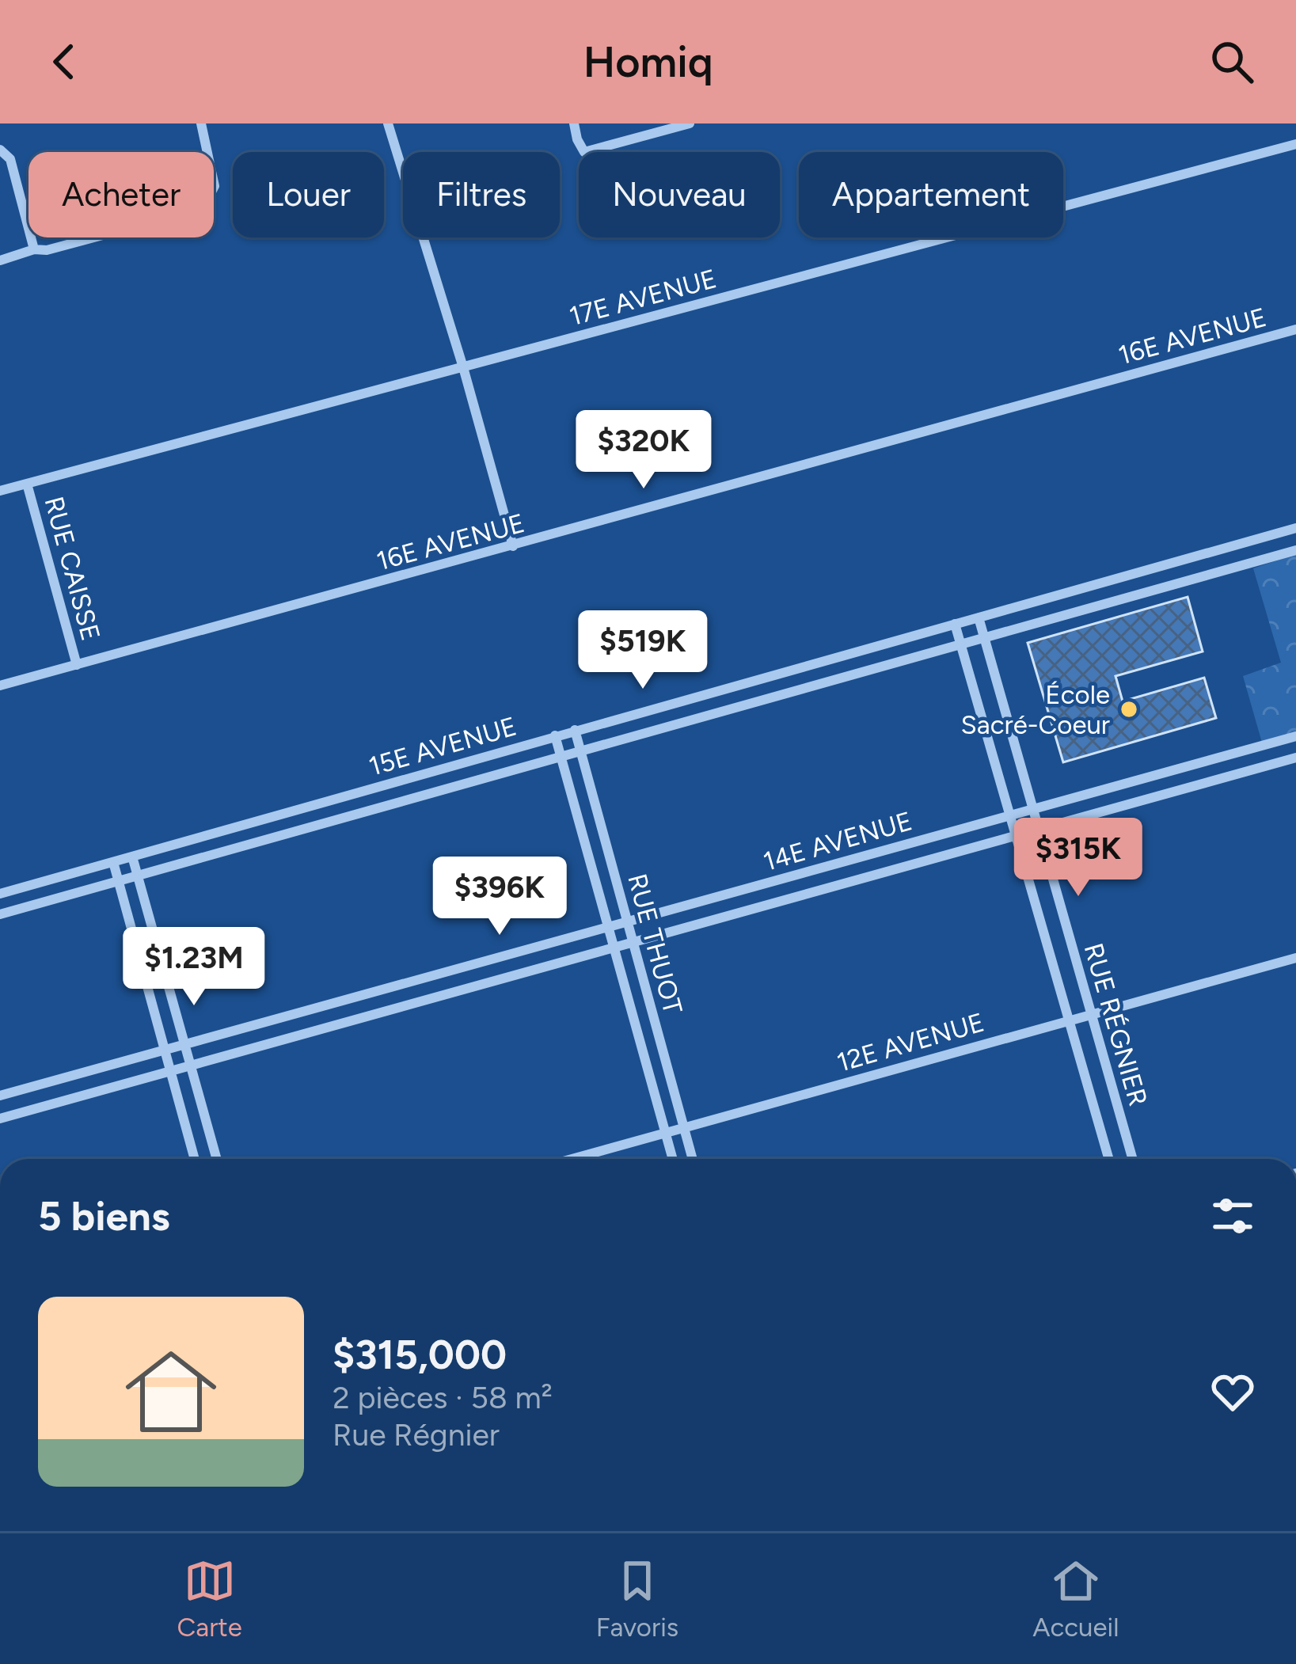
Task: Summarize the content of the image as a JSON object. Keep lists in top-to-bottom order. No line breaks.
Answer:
{"streets":{"street":["17E AVENUE","16E AVENUE","RUE CAISSE","15E AVENUE","14E AVENUE","RUE THUOT","RUE RÉGNIER","12E AVENUE"]},"crossings":[["17E AVENUE","RUE CAISSE"],["16E AVENUE","RUE CAISSE"],["15E AVENUE","RUE THUOT"],["15E AVENUE","RUE RÉGNIER"],["14E AVENUE","RUE THUOT"],["14E AVENUE","RUE RÉGNIER"],["RUE THUOT","12E AVENUE"],["RUE RÉGNIER","12E AVENUE"]],"places":["École Sacré-Coeur"],"page":{"header":"Homiq","chip":["Acheter","Louer","Filtres","Nouveau","Appartement"],"price":["$320K","$519K","$315K","$396K","$1.23M"],"heading":"5 biens","list":[{"name":"$315,000","note":"2 pièces · 58 m² · Rue Régnier"}],"tabs":["Carte","Favoris","Accueil"]}}
